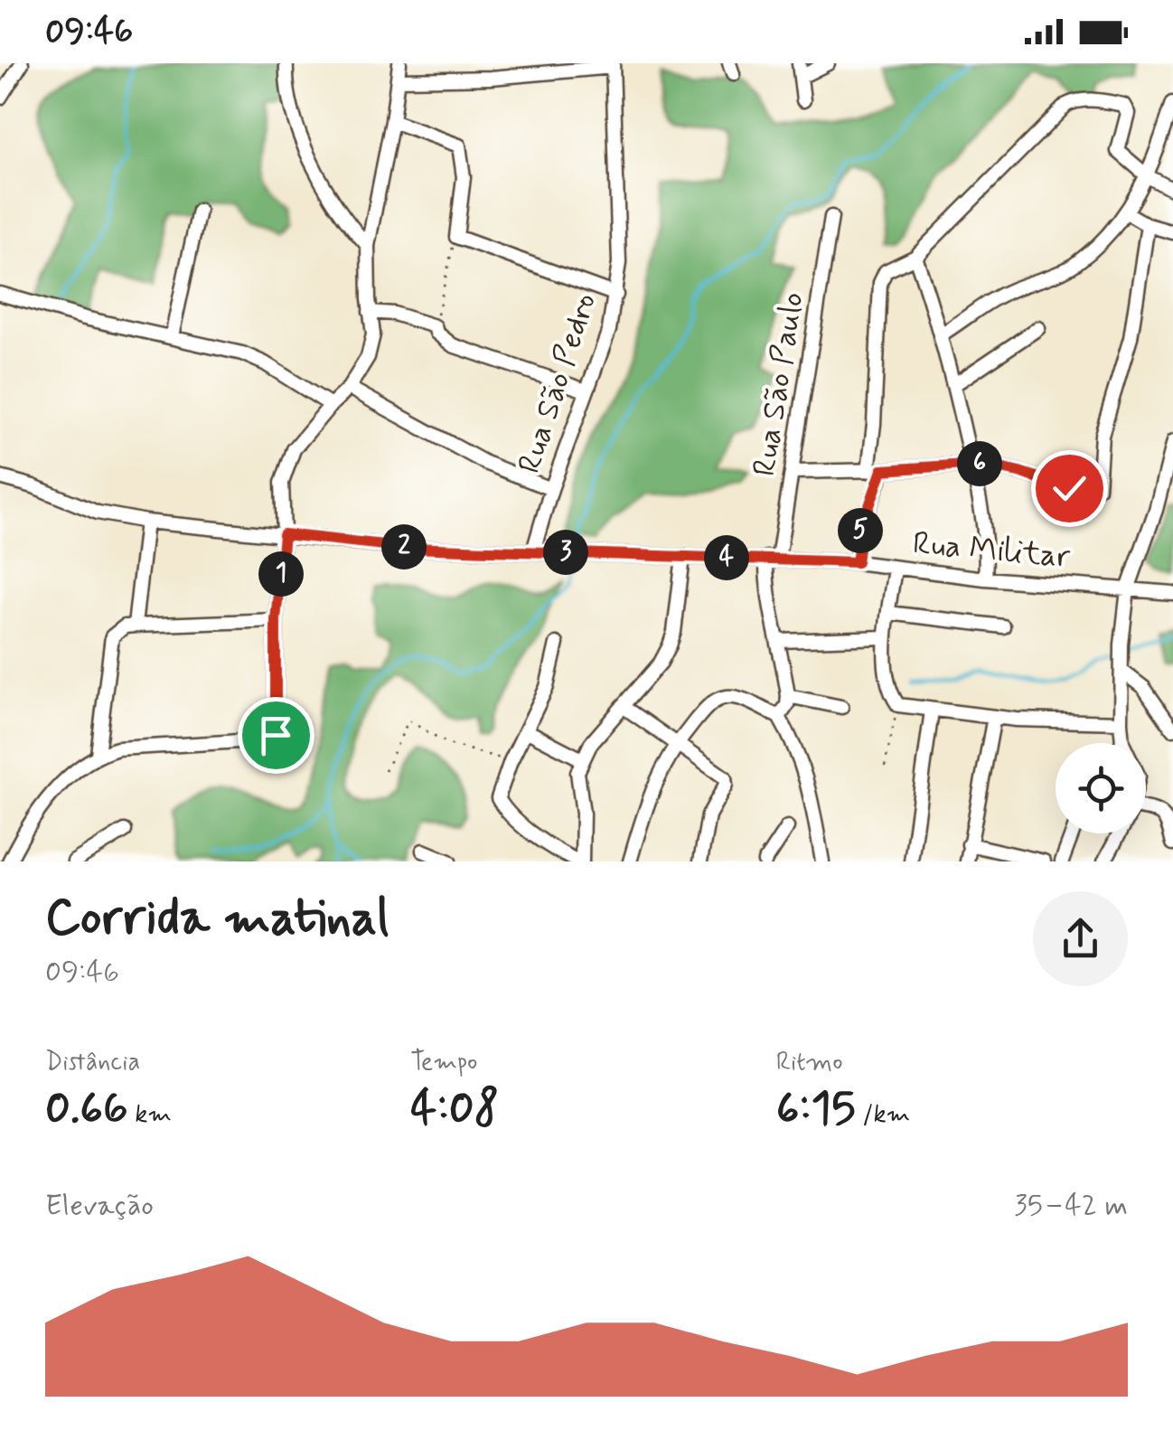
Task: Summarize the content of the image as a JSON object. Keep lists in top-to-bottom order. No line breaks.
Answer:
{"streets":{"street":["Rua São Pedro","Rua São Paulo","Rua Militar"]},"crossings":[["Rua São Pedro","Rua Militar"],["Rua São Paulo","Rua Militar"]],"page":{"status":"09:46","pins":["6","5","2","3","4","1"],"heading":["Corrida matinal","09:46"],"stats":[["Distância","0.66 km"],["Tempo","4:08"],["Ritmo","6:15 /km"]],"chart":["Elevação","35–42 m"]}}
